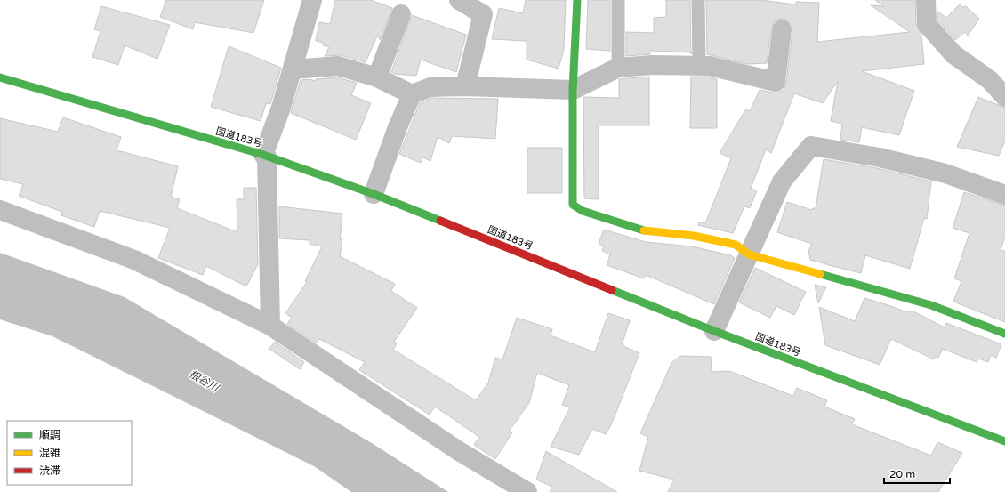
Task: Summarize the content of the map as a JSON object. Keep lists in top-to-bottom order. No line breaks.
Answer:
{"streets":{"main road":["国道183号"]},"water":["根谷川"],"legend":["順調","混雑","渋滞"],"scale_bar":"20 m"}
